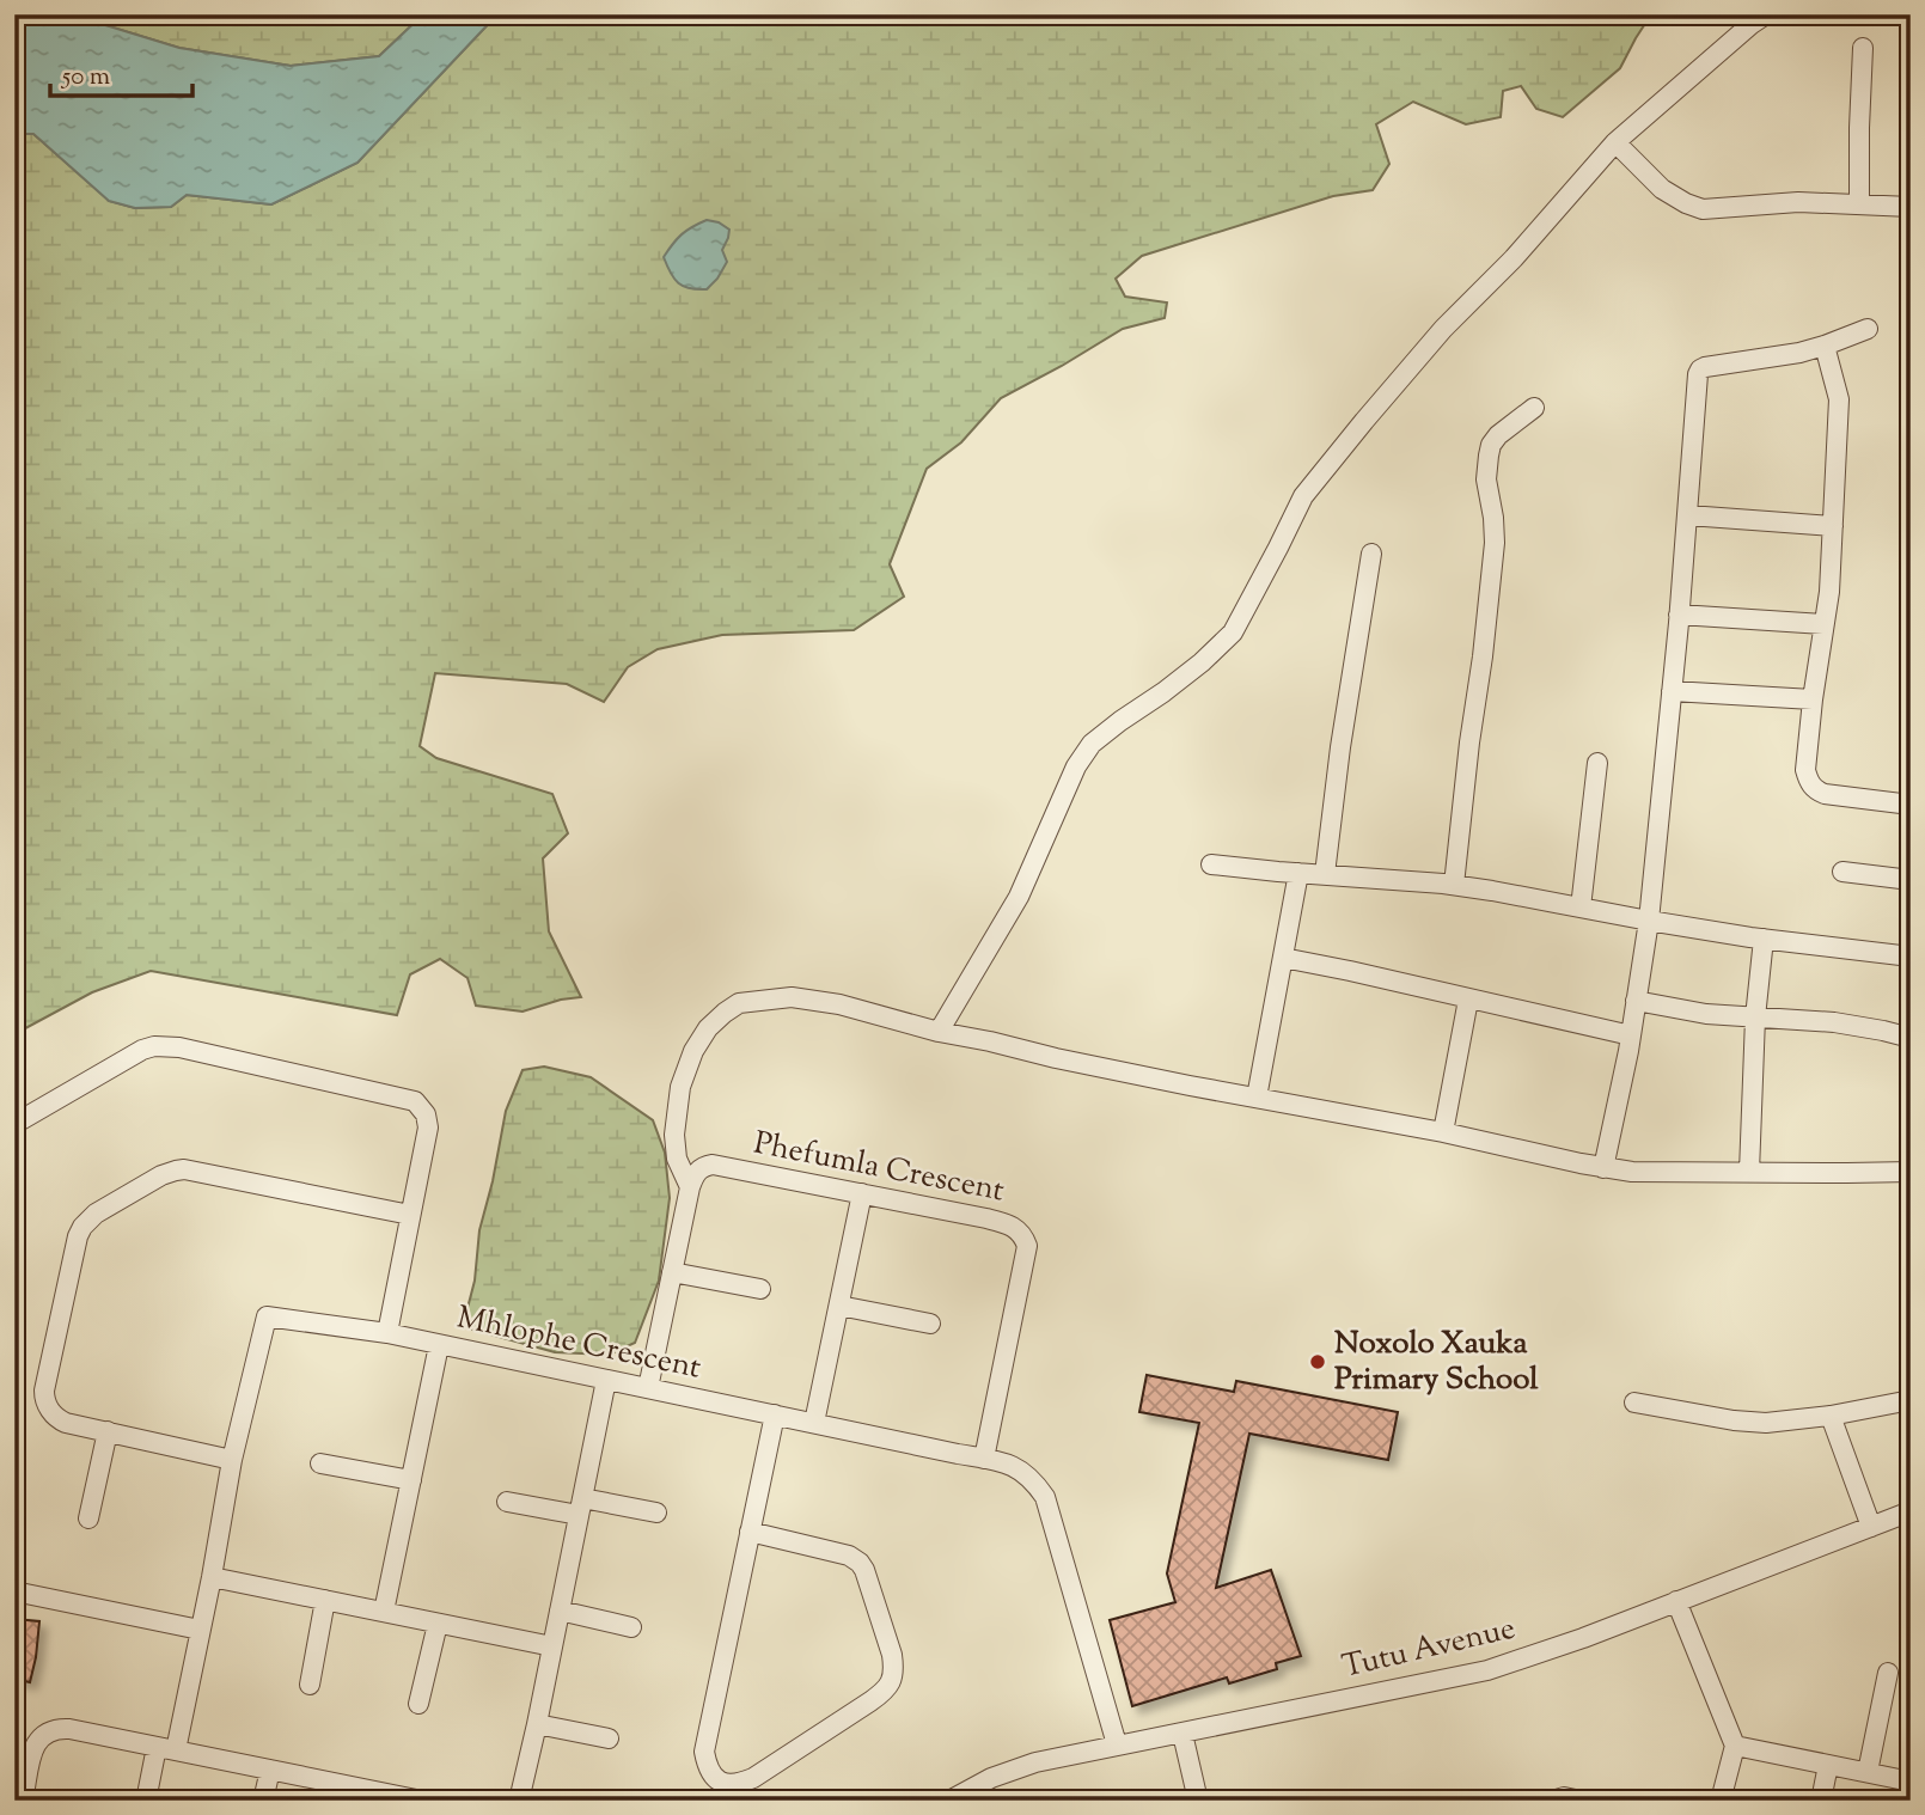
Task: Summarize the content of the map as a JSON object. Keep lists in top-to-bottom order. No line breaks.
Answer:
{"streets":{"street":["Phefumla Crescent","Mhlophe Crescent","Tutu Avenue"]},"crossings":[["Phefumla Crescent","Mhlophe Crescent"],["Mhlophe Crescent","Tutu Avenue"]],"places":["Noxolo Xauka Primary School"],"scale_bar":"50 m"}
